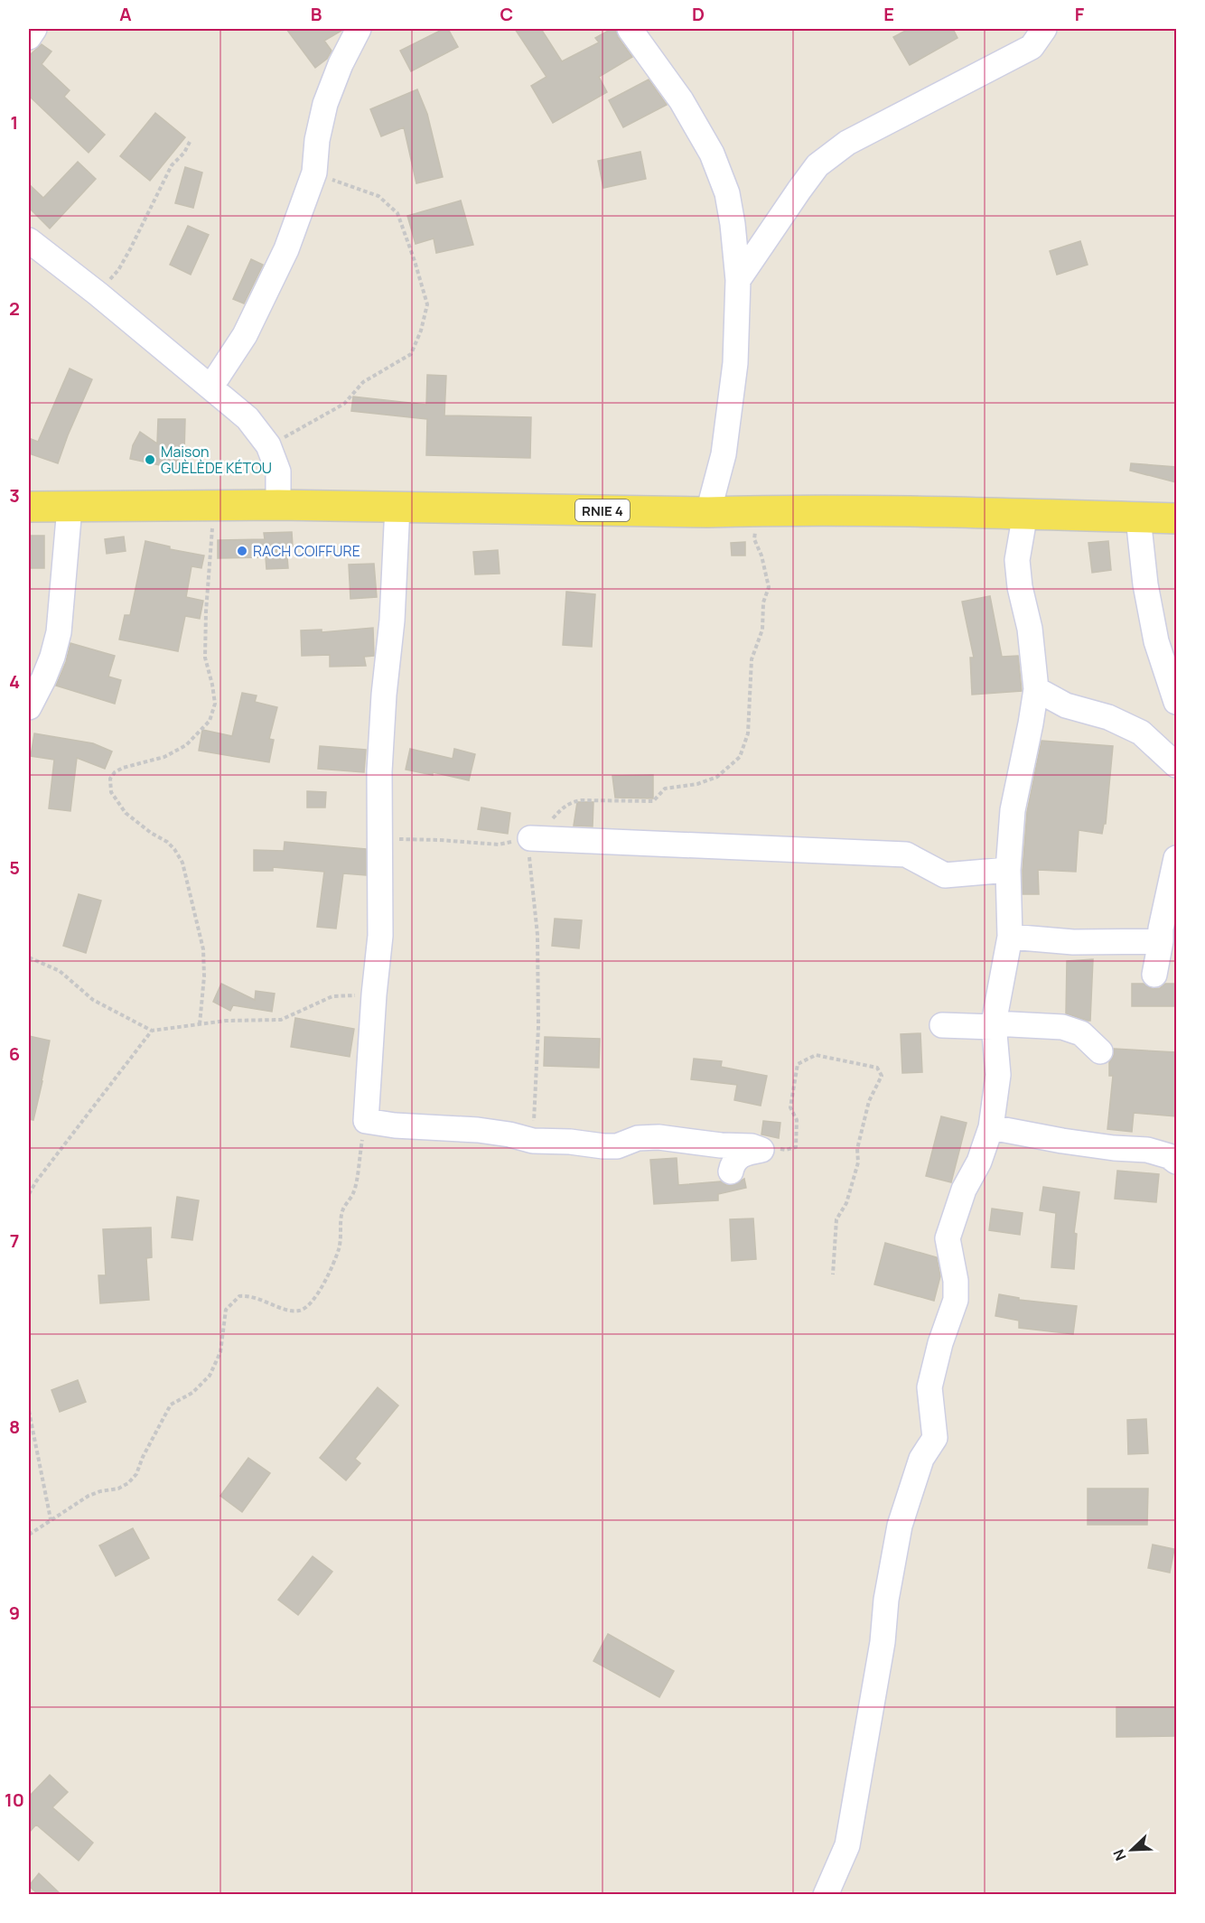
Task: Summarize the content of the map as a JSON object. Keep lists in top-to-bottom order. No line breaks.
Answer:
{"streets":{"main road":["RNIE 4"]},"places":["Maison GUÈLÈDE KÉTOU","RACH COIFFURE"],"north":"bottom left","grid":{"columns":["A","B","C","D","E","F"],"rows":["1","2","3","4","5","6","7","8","9","10"]}}
